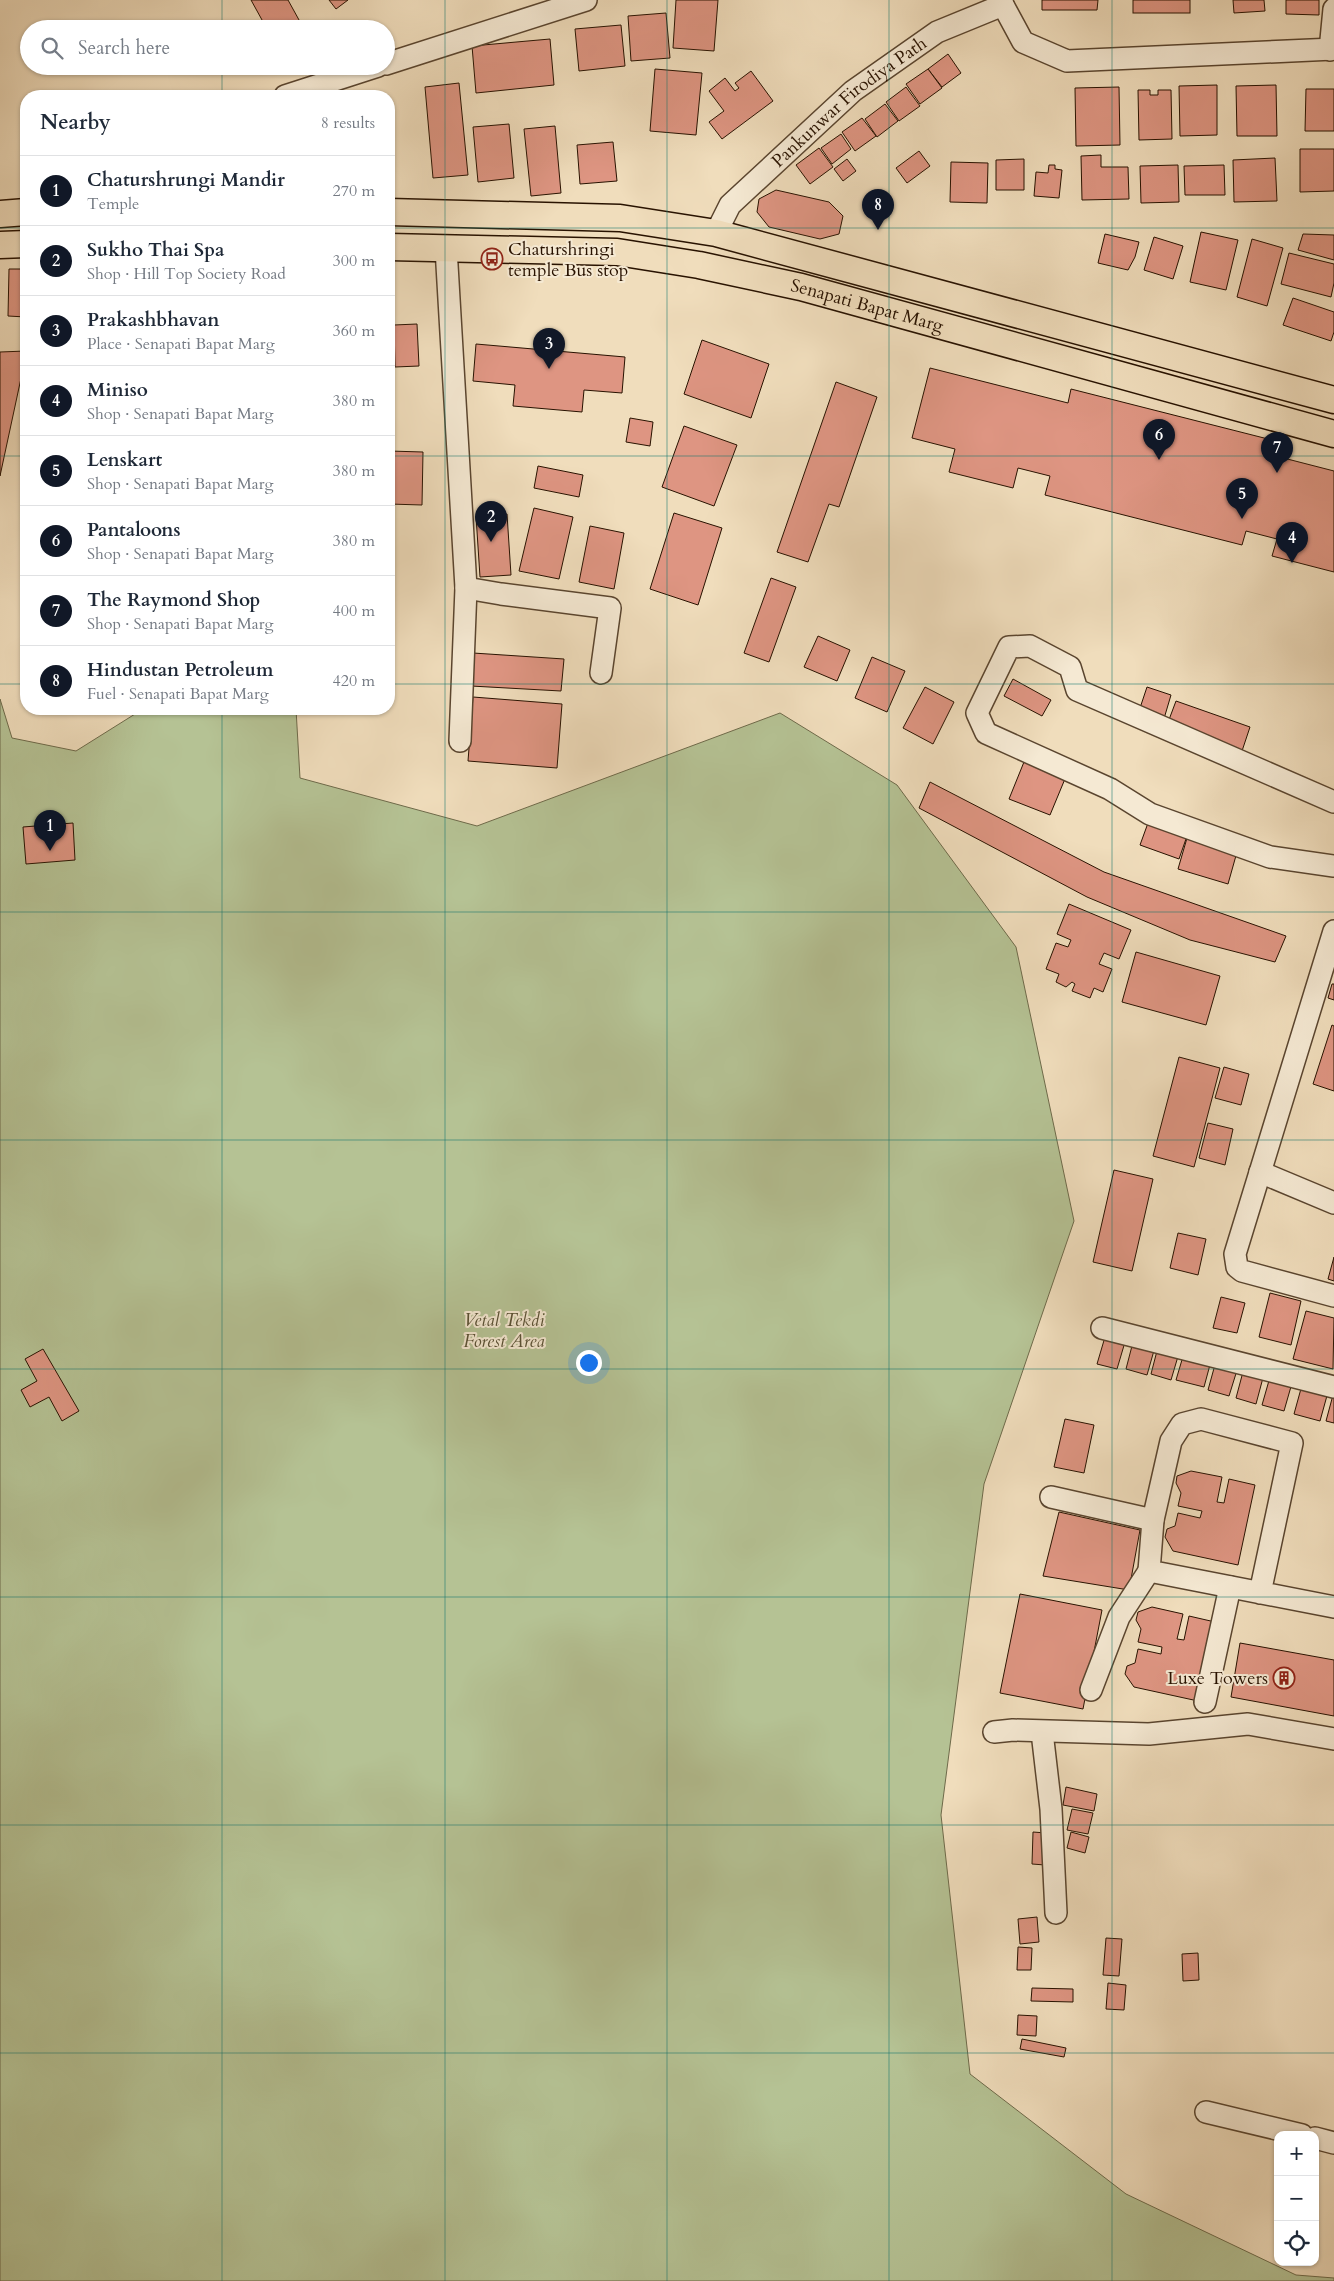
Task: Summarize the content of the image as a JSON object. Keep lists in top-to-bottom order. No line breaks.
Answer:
{"streets":{"main road":["Senapati Bapat Marg"],"street":["Pankunwar Firodiya Path"]},"crossings":[["Pankunwar Firodiya Path","Senapati Bapat Marg"]],"parks":["Vetal Tekdi Forest Area"],"places":{"bus stop":["Chaturshringi temple Bus stop"],"building":["Luxe Towers"]},"page":{"search":"Search here","heading":["Nearby","8 results"],"list":[{"mark":"1","name":"Chaturshrungi Mandir","note":"Temple","value":"270 m"},{"mark":"2","name":"Sukho Thai Spa","note":"Shop · Hill Top Society Road","value":"300 m"},{"mark":"3","name":"Prakashbhavan","note":"Place · Senapati Bapat Marg","value":"360 m"},{"mark":"4","name":"Miniso","note":"Shop · Senapati Bapat Marg","value":"380 m"},{"mark":"5","name":"Lenskart","note":"Shop · Senapati Bapat Marg","value":"380 m"},{"mark":"6","name":"Pantaloons","note":"Shop · Senapati Bapat Marg","value":"380 m"},{"mark":"7","name":"The Raymond Shop","note":"Shop · Senapati Bapat Marg","value":"400 m"},{"mark":"8","name":"Hindustan Petroleum","note":"Fuel · Senapati Bapat Marg","value":"420 m"}],"pins":["8","3","6","7","5","2","4","1"],"map_buttons":["+","−"]}}
